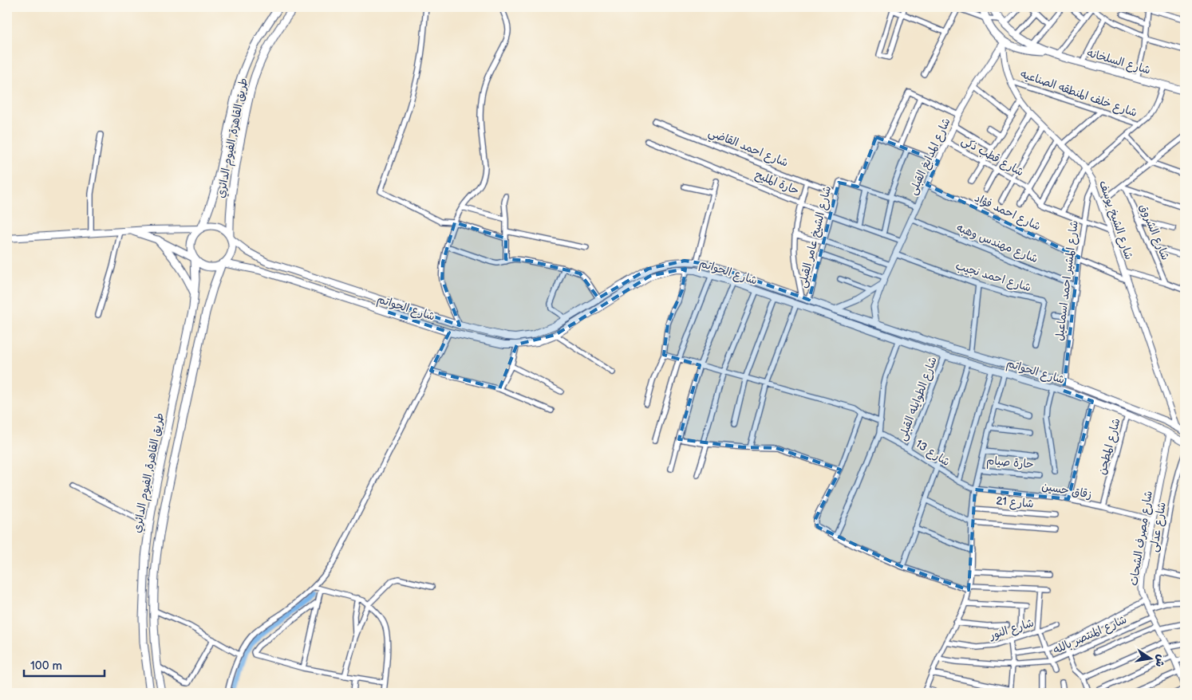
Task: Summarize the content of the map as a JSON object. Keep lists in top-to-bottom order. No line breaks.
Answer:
{"streets":{"main road":["شارع السلخانه","طريق القاهرة, الفيوم الدائري","شارع الحواتم"],"street":["شارع خلف المنطقه الصناعيه","شارع احمد القاضي","شارع المدابغ القبلى","شارع قطب ذكى","حارة المليح","شارع احمد فؤاد","شارع الشيخ يوسف","شارع الشروق","شارع الشيخ عامر القبلى","شارع مهندس وهبه","شارع احمد نجيب","شارع المشير احمد اسماعيل","شارع الطوايله القبلى","شارع المطحن","شارع 13","حارة صيام","زقاق حسين","شارع 21","شارع عدلى","شارع مصرف الشحات","شارع النور","شارع المنتصر بالله"]},"crossings":[["شارع خلف المنطقه الصناعيه","شارع الشيخ يوسف"],["طريق القاهرة, الفيوم الدائري","شارع الحواتم"],["شارع احمد القاضي","شارع الشيخ عامر القبلى"],["شارع المدابغ القبلى","شارع قطب ذكى"],["شارع المدابغ القبلى","حارة المليح"],["شارع المدابغ القبلى","شارع احمد فؤاد"],["شارع المدابغ القبلى","شارع الشيخ يوسف"],["شارع المدابغ القبلى","شارع مهندس وهبه"],["شارع المدابغ القبلى","شارع الحواتم"],["شارع المدابغ القبلى","شارع احمد نجيب"],["شارع قطب ذكى","شارع الشيخ يوسف"],["شارع قطب ذكى","شارع المشير احمد اسماعيل"],["حارة المليح","شارع الشيخ عامر القبلى"],["شارع احمد فؤاد","شارع الشيخ يوسف"],["شارع احمد فؤاد","شارع المشير احمد اسماعيل"],["شارع الشيخ يوسف","شارع الحواتم"],["شارع الشيخ يوسف","شارع المشير احمد اسماعيل"],["شارع الشيخ عامر القبلى","شارع الحواتم"],["شارع مهندس وهبه","شارع المشير احمد اسماعيل"],["شارع الحواتم","شارع المشير احمد اسماعيل"],["شارع الحواتم","شارع الطوايله القبلى"],["شارع الحواتم","شارع المطحن"],["شارع الحواتم","شارع مصرف الشحات"],["شارع الطوايله القبلى","شارع 13"],["شارع المطحن","زقاق حسين"],["شارع 13","زقاق حسين"],["زقاق حسين","شارع مصرف الشحات"],["شارع مصرف الشحات","شارع المنتصر بالله"]],"scale_bar":"100 m","north":"right"}
